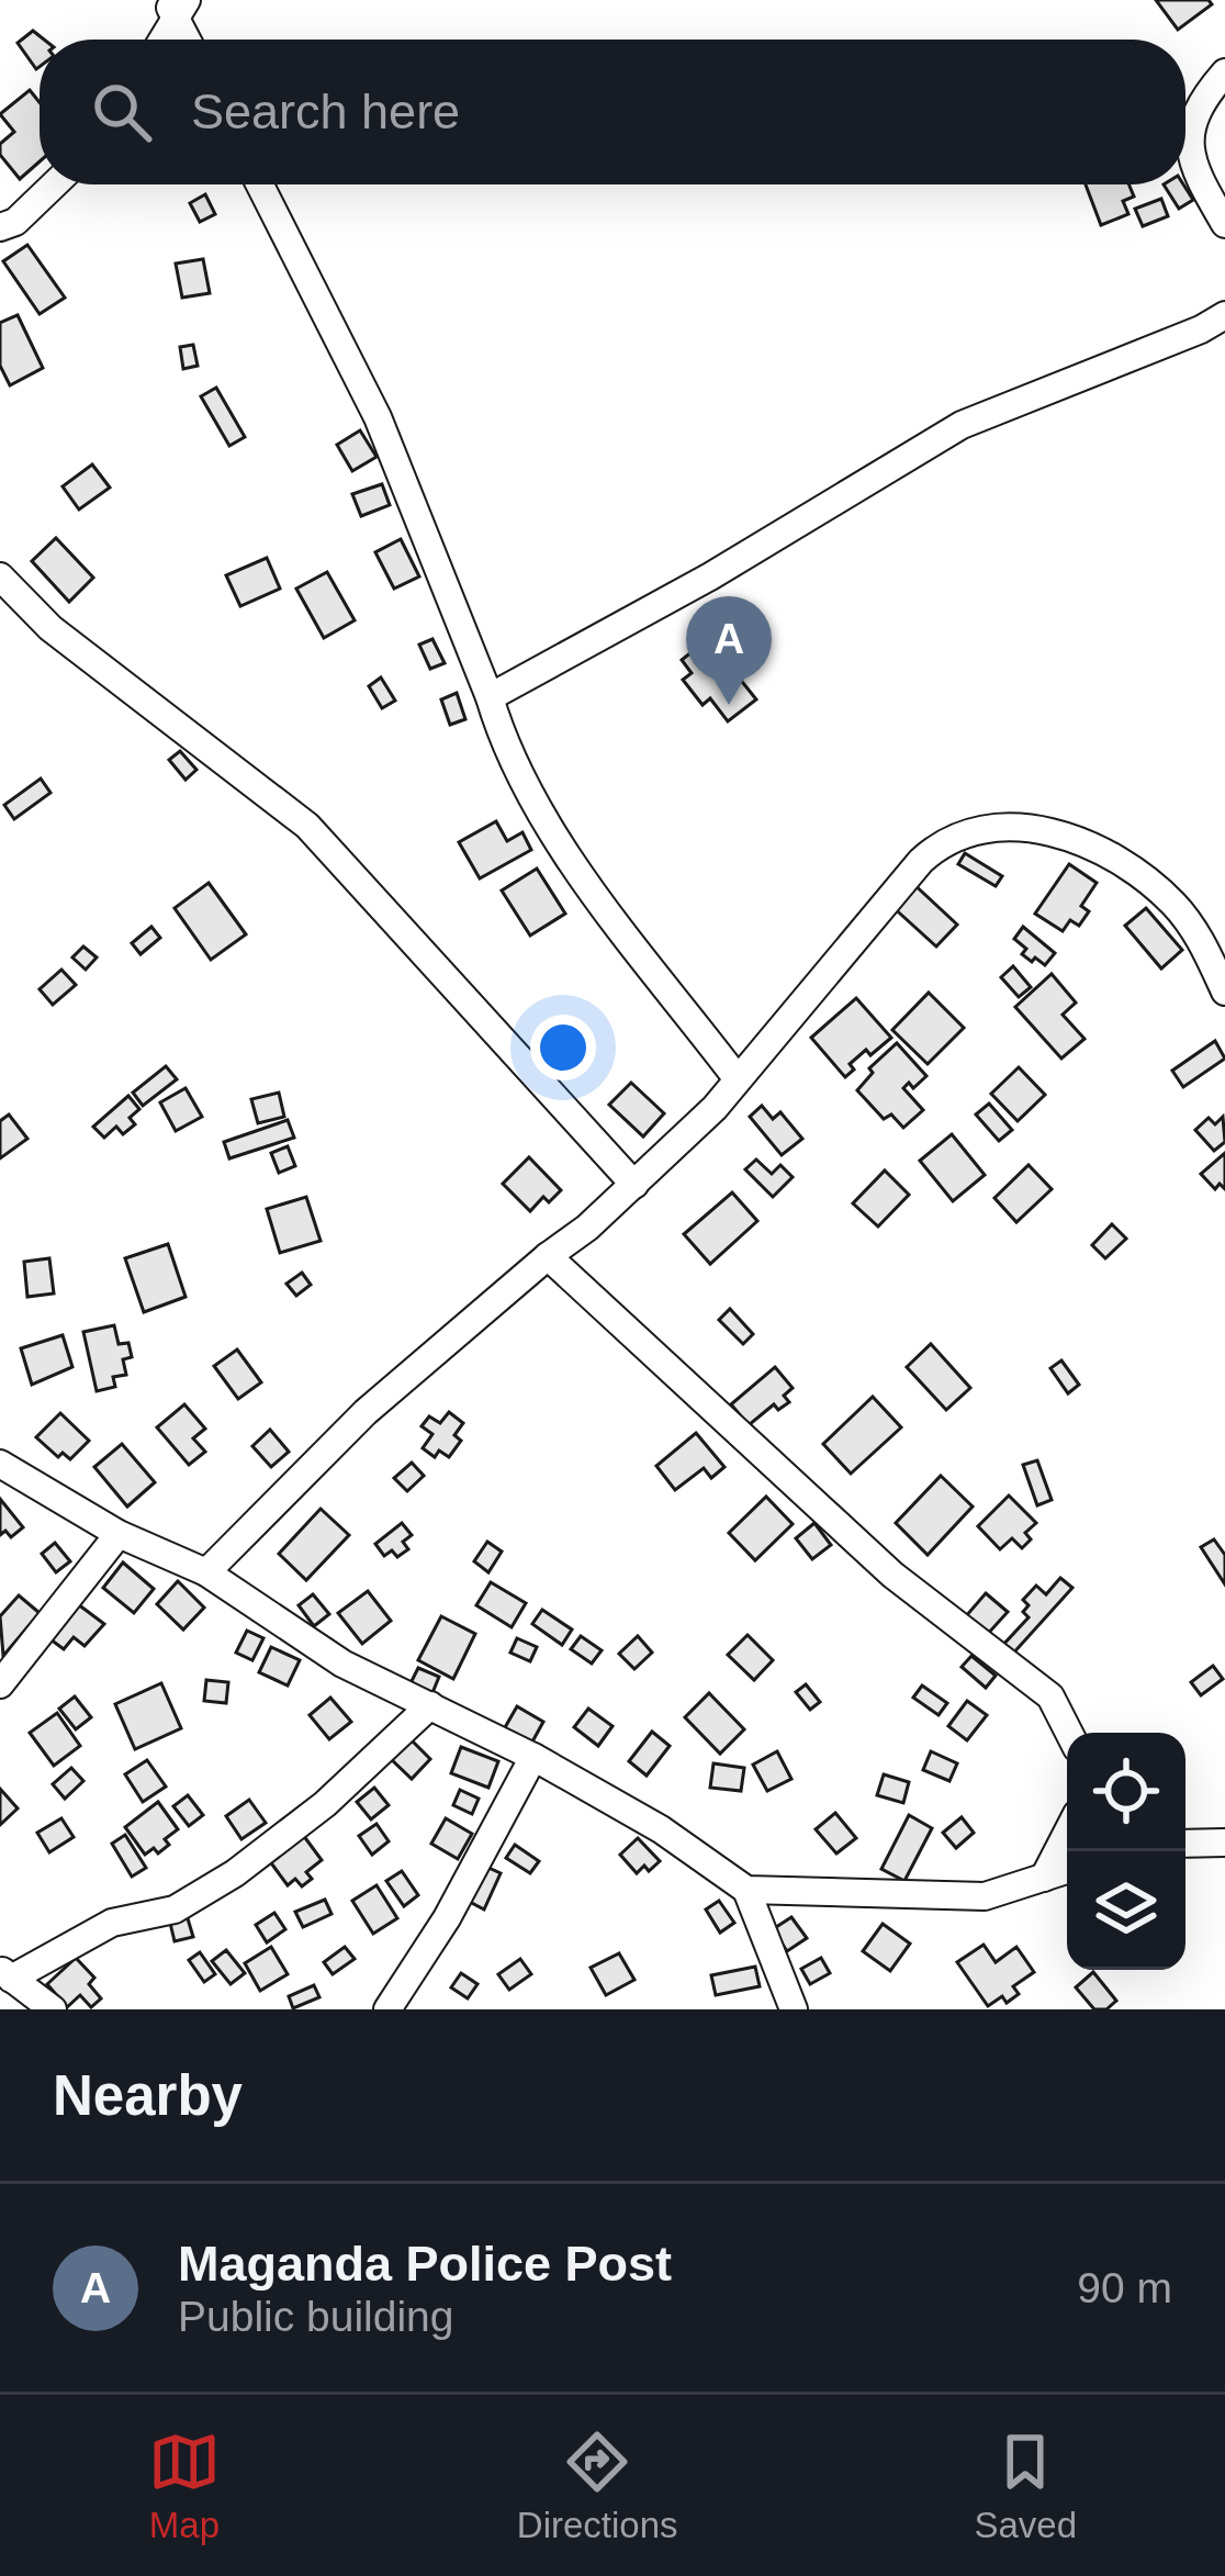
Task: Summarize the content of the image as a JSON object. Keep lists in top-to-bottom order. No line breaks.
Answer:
{"page":{"search":"Search here","pins":"A","heading":"Nearby","list":[{"mark":"A","name":"Maganda Police Post","note":"Public building","value":"90 m"}],"nav":["Map","Directions","Saved"]}}
